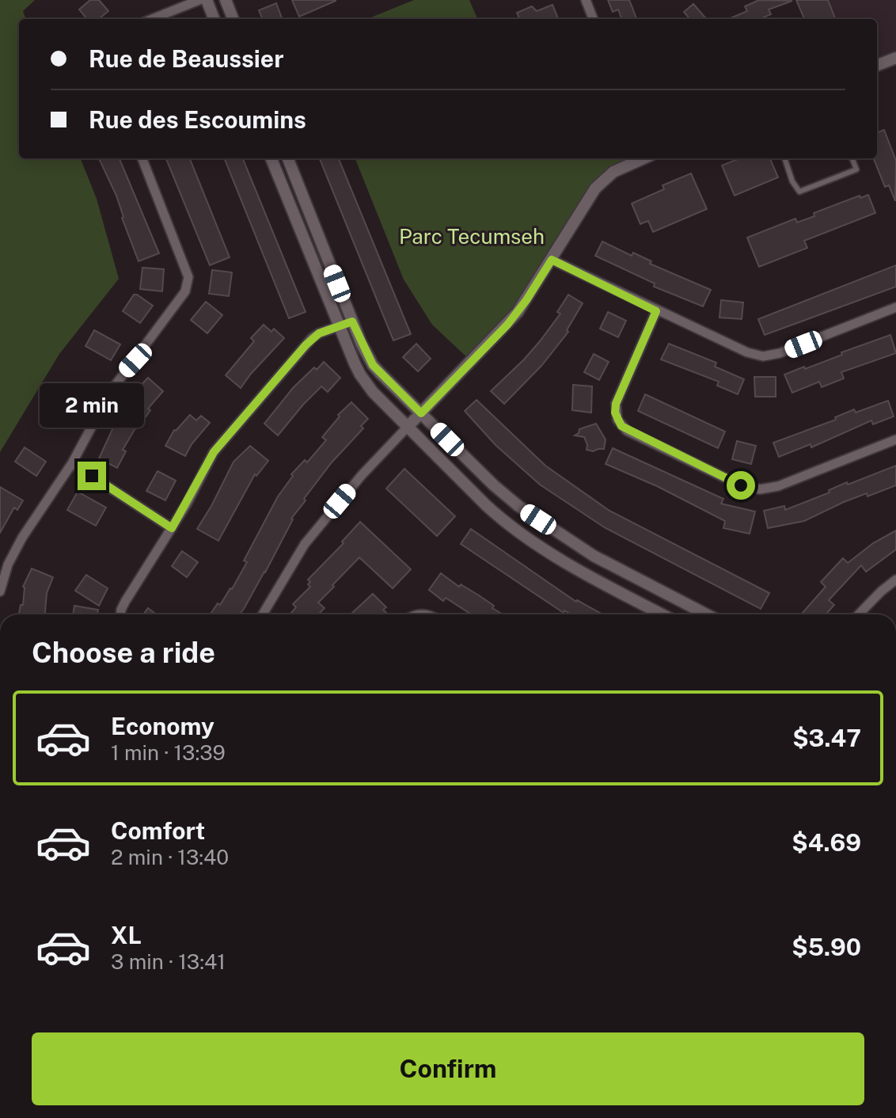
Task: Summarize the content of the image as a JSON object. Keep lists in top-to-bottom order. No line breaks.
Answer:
{"parks":["Parc Tecumseh"],"page":{"banner":["Rue de Beaussier","Rue des Escoumins"],"bubble":"2 min","heading":"Choose a ride","list":[{"name":"Economy","note":"1 min · 13:39","value":"$3.47"},{"name":"Comfort","note":"2 min · 13:40","value":"$4.69"},{"name":"XL","note":"3 min · 13:41","value":"$5.90"}],"buttons":"Confirm"}}
